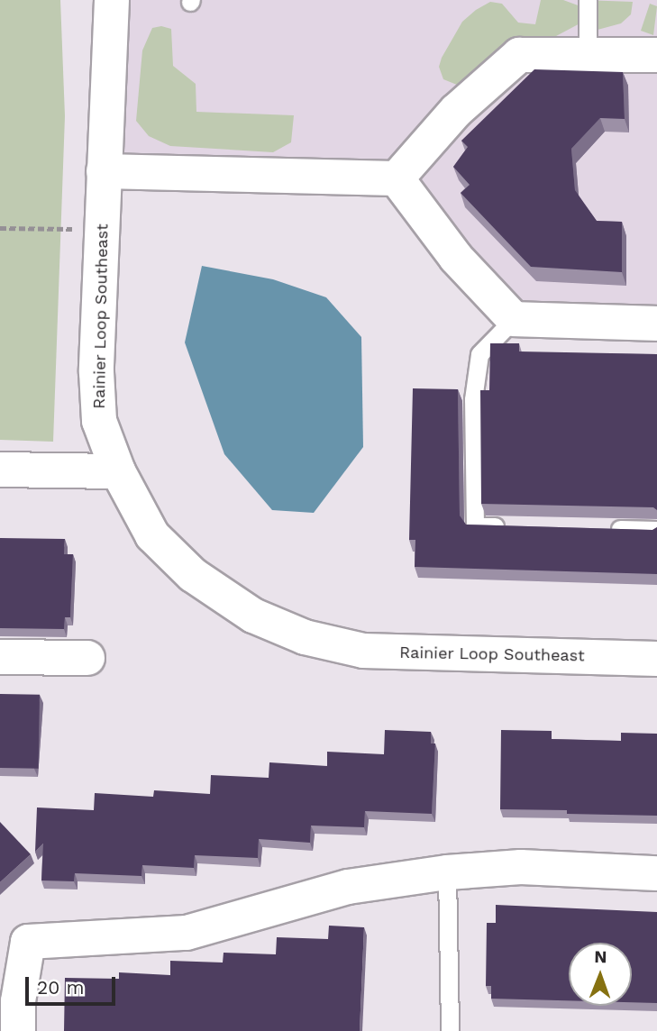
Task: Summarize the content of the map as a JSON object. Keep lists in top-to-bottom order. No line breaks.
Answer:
{"streets":{"street":["Rainier Loop Southeast"]},"scale_bar":"20 m","north":"top"}
